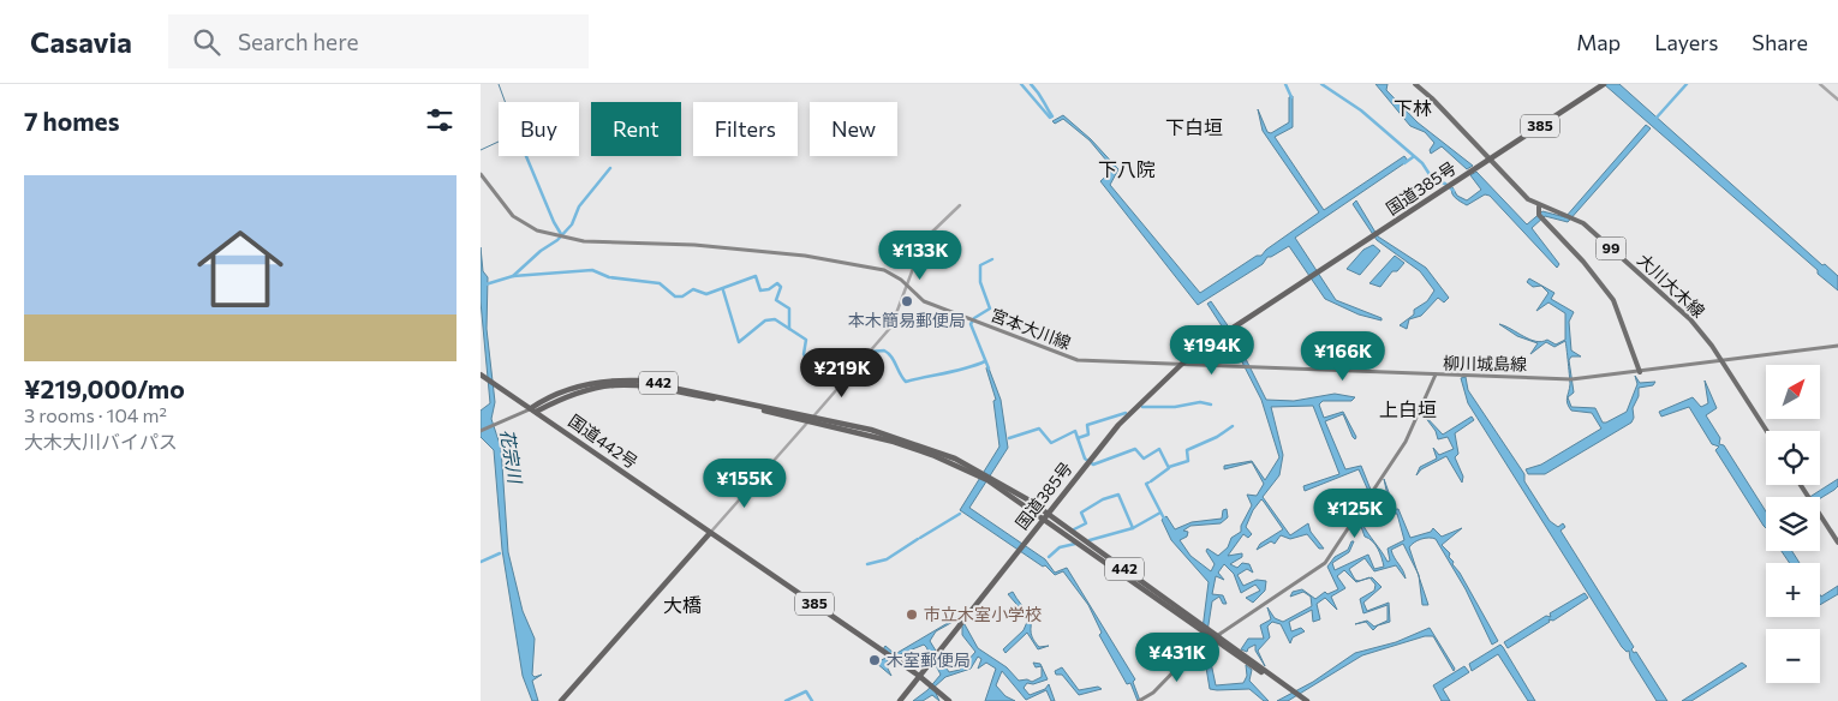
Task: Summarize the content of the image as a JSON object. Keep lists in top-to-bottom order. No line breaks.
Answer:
{"streets":{"highway":["385","国道385号","442","国道442号"],"main road":["99","大川大木線","宮本大川線","柳川城島線"]},"crossings":[["385","国道385号"],["385","国道442号"],["国道385号","大川大木線"],["国道385号","宮本大川線"],["国道385号","442"],["大川大木線","柳川城島線"],["宮本大川線","柳川城島線"],["柳川城島線","442"],["442","国道442号"]],"districts":["下林","下白垣","下八院","上白垣","大橋"],"water":["花宗川"],"places":["本木簡易郵便局","市立木室小学校","木室郵便局"],"north":"top right","page":{"header":"Casavia","search":"Search here","nav":["Map","Layers","Share"],"heading":"7 homes","chip":["Buy","Rent","Filters","New"],"list":[{"name":"¥219,000/mo","note":"3 rooms · 104 m² · 大木大川バイパス"}],"price":["¥133K","¥194K","¥166K","¥219K","¥155K","¥125K","¥431K"],"map_buttons":["+","−"]}}
